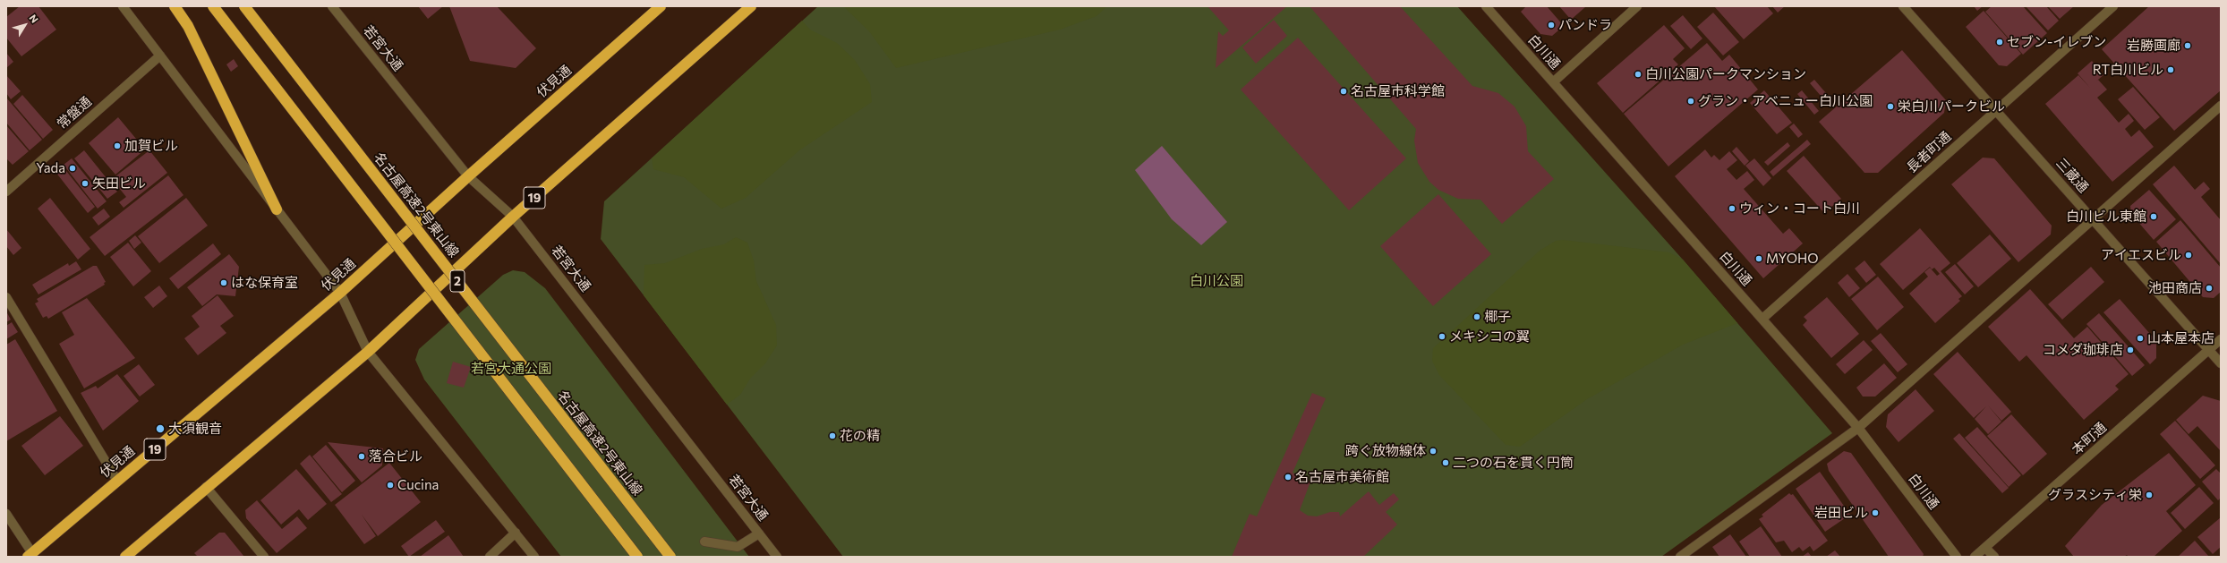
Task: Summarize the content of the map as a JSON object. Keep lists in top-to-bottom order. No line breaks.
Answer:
{"streets":{"highway":["伏見通","19","名古屋高速2号東山線","2"],"street":["若宮大通","白川通","常盤通","長者町通","三蔵通","本町通"]},"crossings":[["若宮大通","伏見通"],["若宮大通","19"],["白川通","長者町通"],["長者町通","三蔵通"],["三蔵通","本町通"]],"parks":["白川公園","若宮大通公園"],"places":["パンドラ","セブン-イレブン","岩勝画廊","RT白川ビル","白川公園パークマンション","名古屋市科学館","グラン・アベニュー白川公園","栄白川パークビル","加賀ビル","Yada","矢田ビル","ウィン・コート白川","白川ビル東館","アイエスビル","MYOHO","はな保育室","池田商店","椰子","メキシコの翼","山本屋本店","コメダ珈琲店","大須観音","花の精","跨ぐ放物線体","落合ビル","二つの石を貫く円筒","名古屋市美術館","Cucina","グラスシティ栄","岩田ビル"],"north":"top right"}
